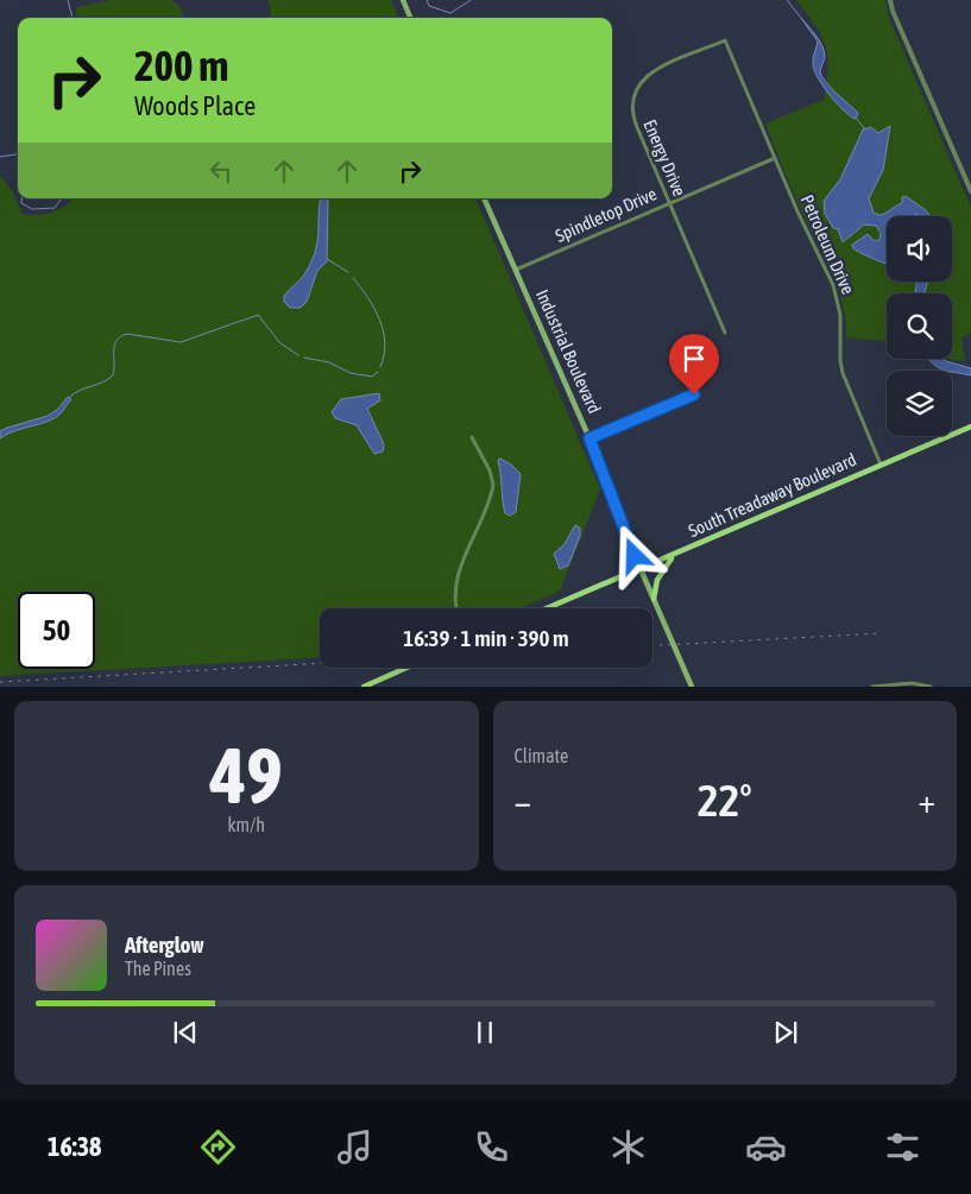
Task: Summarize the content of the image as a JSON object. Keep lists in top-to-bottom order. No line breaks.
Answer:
{"streets":{"main road":["Industrial Boulevard","South Treadaway Boulevard"],"street":["Energy Drive","Spindletop Drive","Petroleum Drive"]},"crossings":[["Energy Drive","Spindletop Drive"],["Energy Drive","Petroleum Drive"],["Spindletop Drive","Petroleum Drive"],["Spindletop Drive","Industrial Boulevard"],["Petroleum Drive","South Treadaway Boulevard"],["Industrial Boulevard","South Treadaway Boulevard"]],"page":{"turn":["200 m","Woods Place"],"limit":"50","trip":"16:39 · 1 min · 390 m","tile":[["49","km/h"],"Climate"],"heat":["−","22°","+"],"song":["Afterglow","The Pines"],"tabs":"16:38"}}
